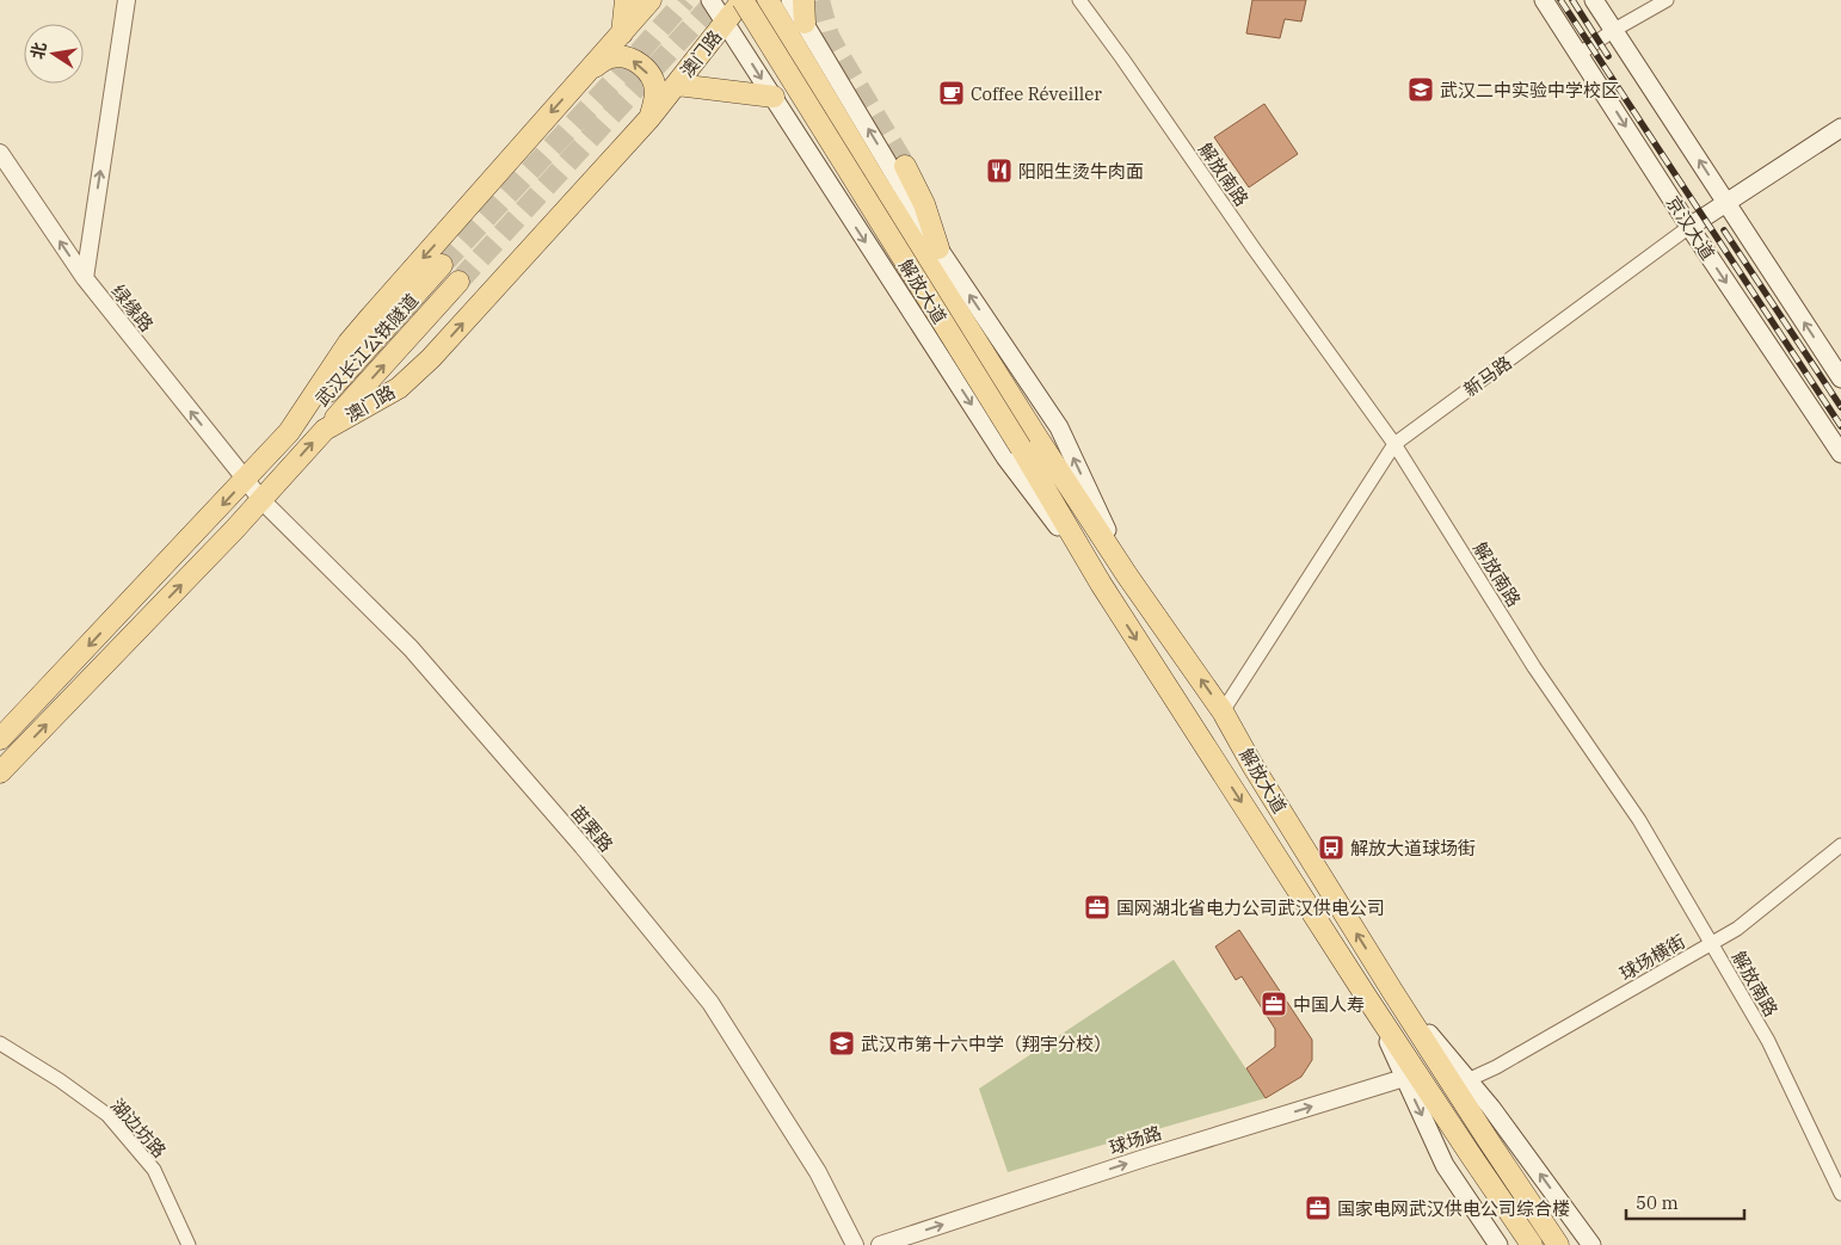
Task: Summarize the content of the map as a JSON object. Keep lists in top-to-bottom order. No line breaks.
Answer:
{"streets":{"main road":["澳门路","京汉大道","解放大道","武汉长江公铁隧道","新马路"],"street":["解放南路","绿缘路","苗栗路","球场横街","湖边坊路","球场路"]},"crossings":[["澳门路","解放大道"],["澳门路","武汉长江公铁隧道"],["澳门路","苗栗路"],["解放南路","新马路"],["解放南路","球场横街"],["京汉大道","新马路"],["解放大道","新马路"],["解放大道","球场横街"],["解放大道","球场路"],["绿缘路","苗栗路"]],"one_way":["绿缘路","球场路"],"places":{"school or university":["武汉二中实验中学校区","武汉市第十六中学（翔宇分校）"],"cafe":["Coffee Réveiller"],"restaurant":["阳阳生烫牛肉面"],"bus stop":["解放大道球场街"],"office":["国网湖北省电力公司武汉供电公司","中国人寿","国家电网武汉供电公司综合楼"]},"scale_bar":"50 m","north":"left"}
